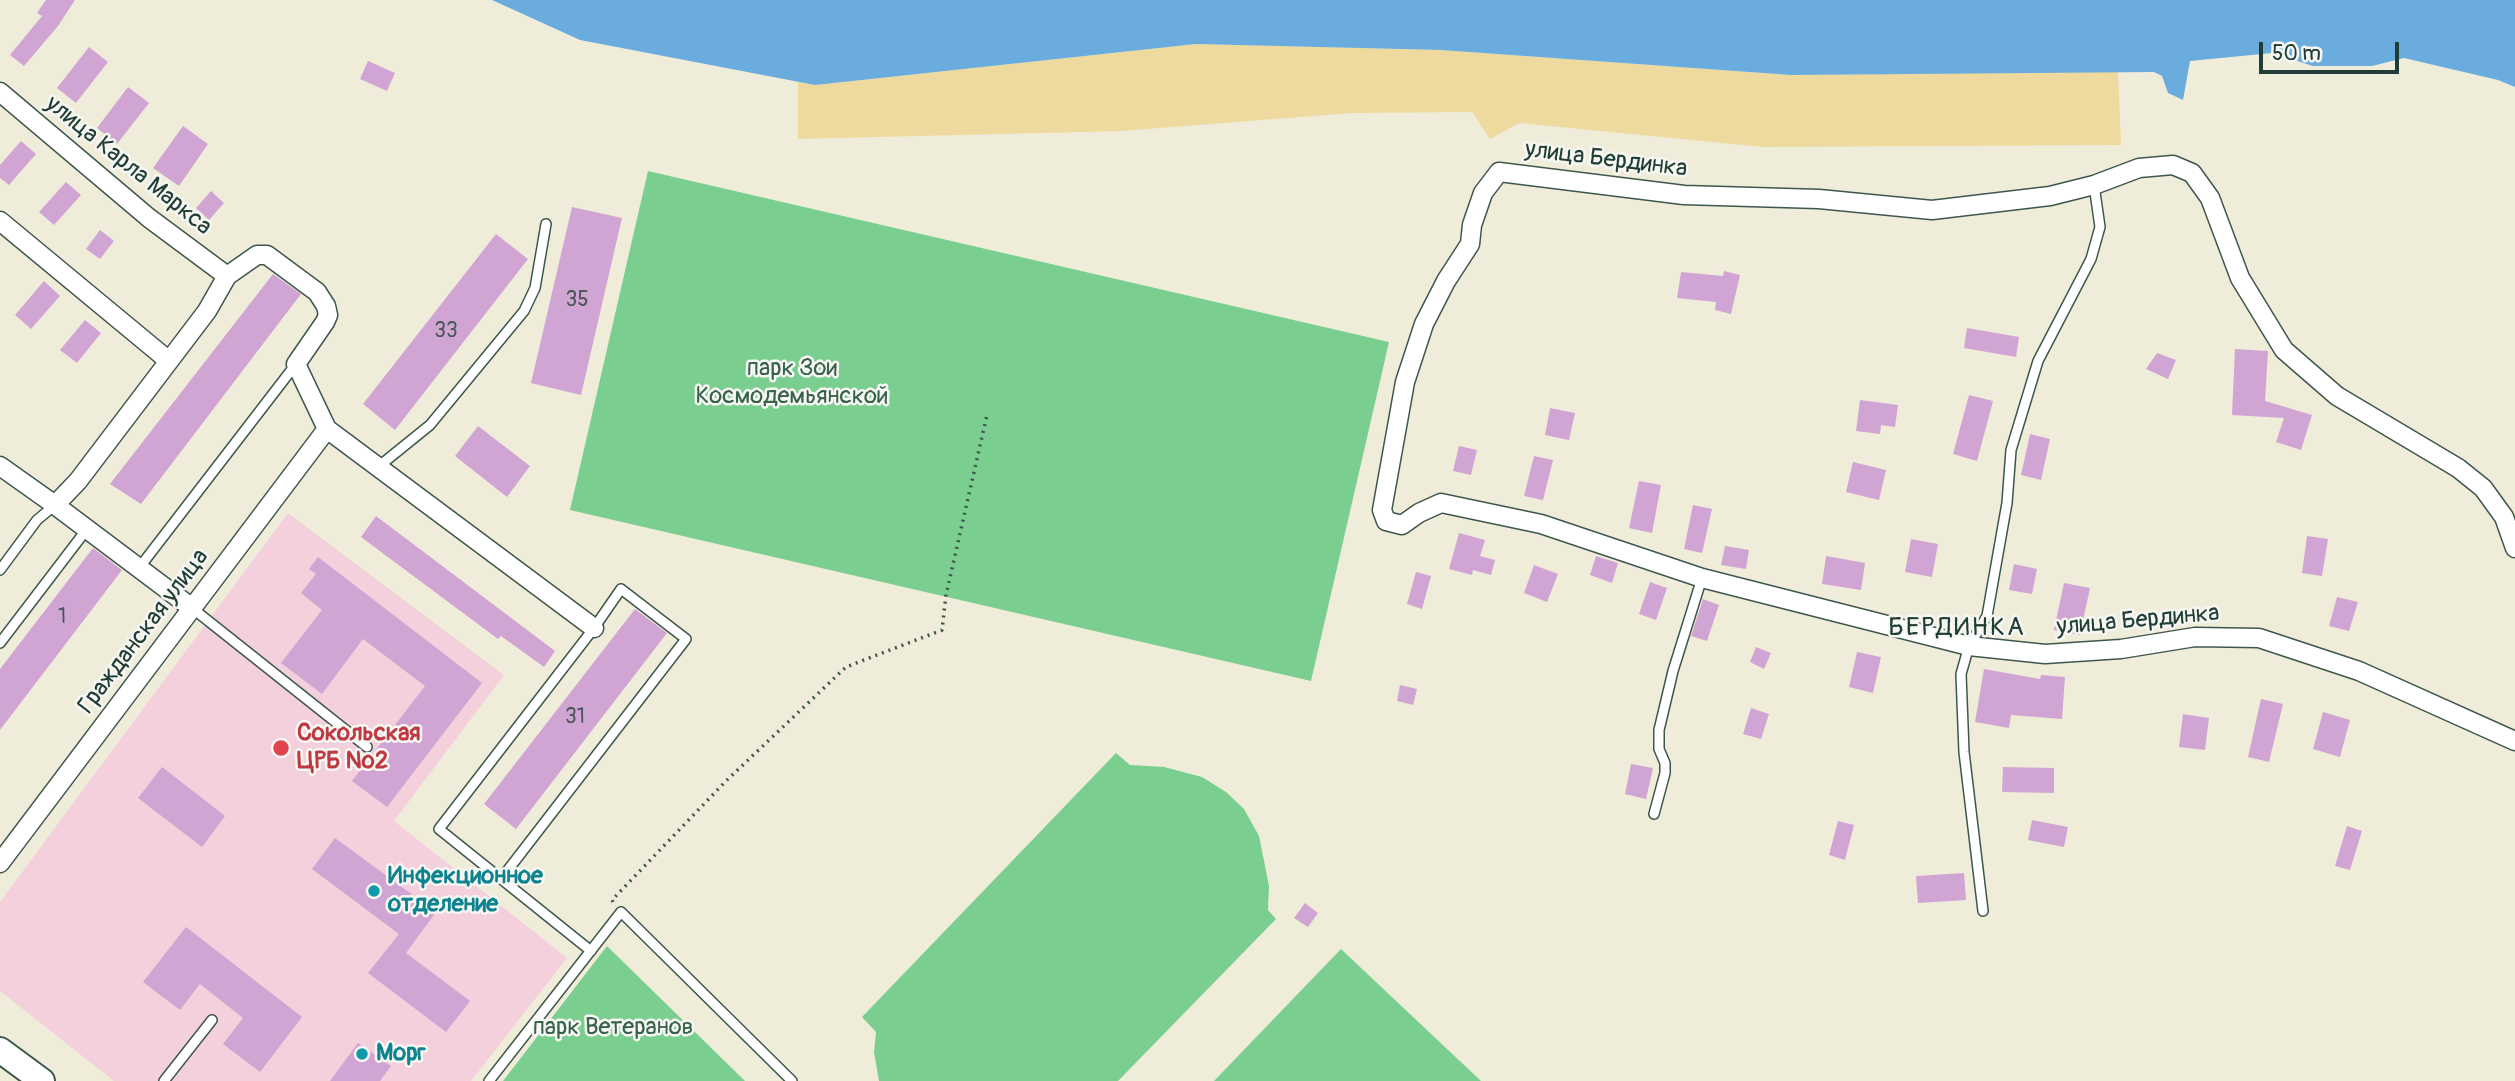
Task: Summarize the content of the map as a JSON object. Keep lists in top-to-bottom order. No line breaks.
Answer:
{"streets":{"street":["улица Бердинка","улица Карла Маркса","Гражданская улица"]},"districts":["БЕРДИНКА"],"parks":["парк Зои Космодемьянской","парк Ветеранов"],"places":["Сокольская ЦРБ №2","Инфекционное отделение","Морг"],"house_numbers":["35","33","1","31"],"scale_bar":"50 m"}
